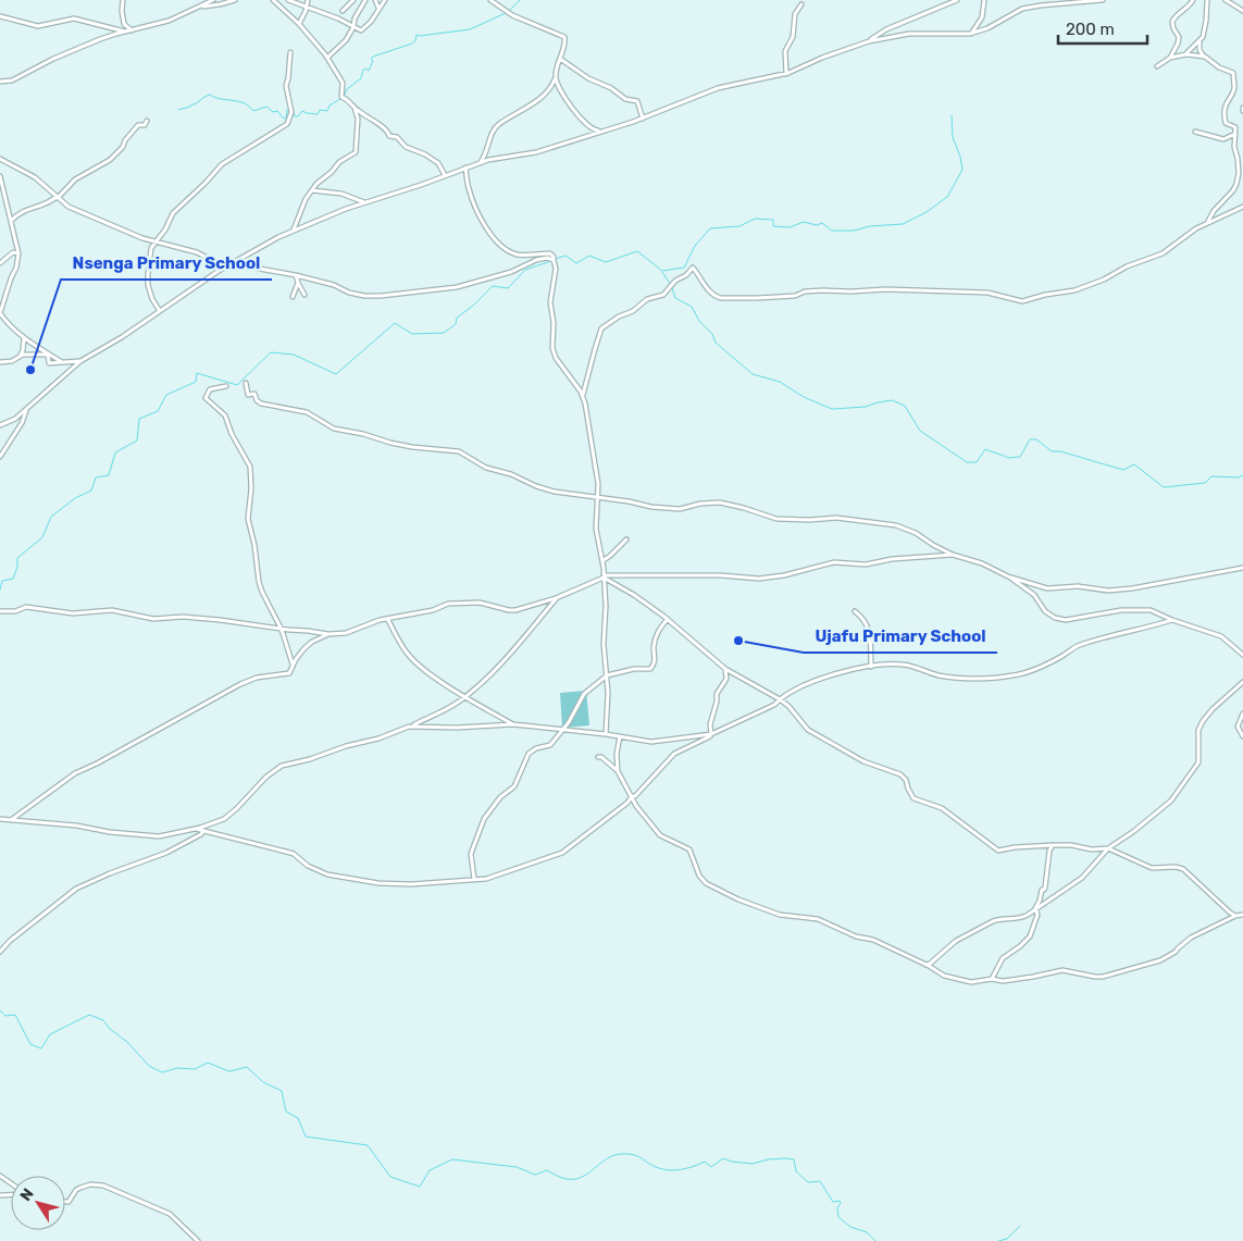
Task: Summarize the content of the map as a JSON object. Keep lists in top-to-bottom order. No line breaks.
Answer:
{"places":["Nsenga Primary School","Ujafu Primary School"],"scale_bar":"200 m","north":"top left"}
